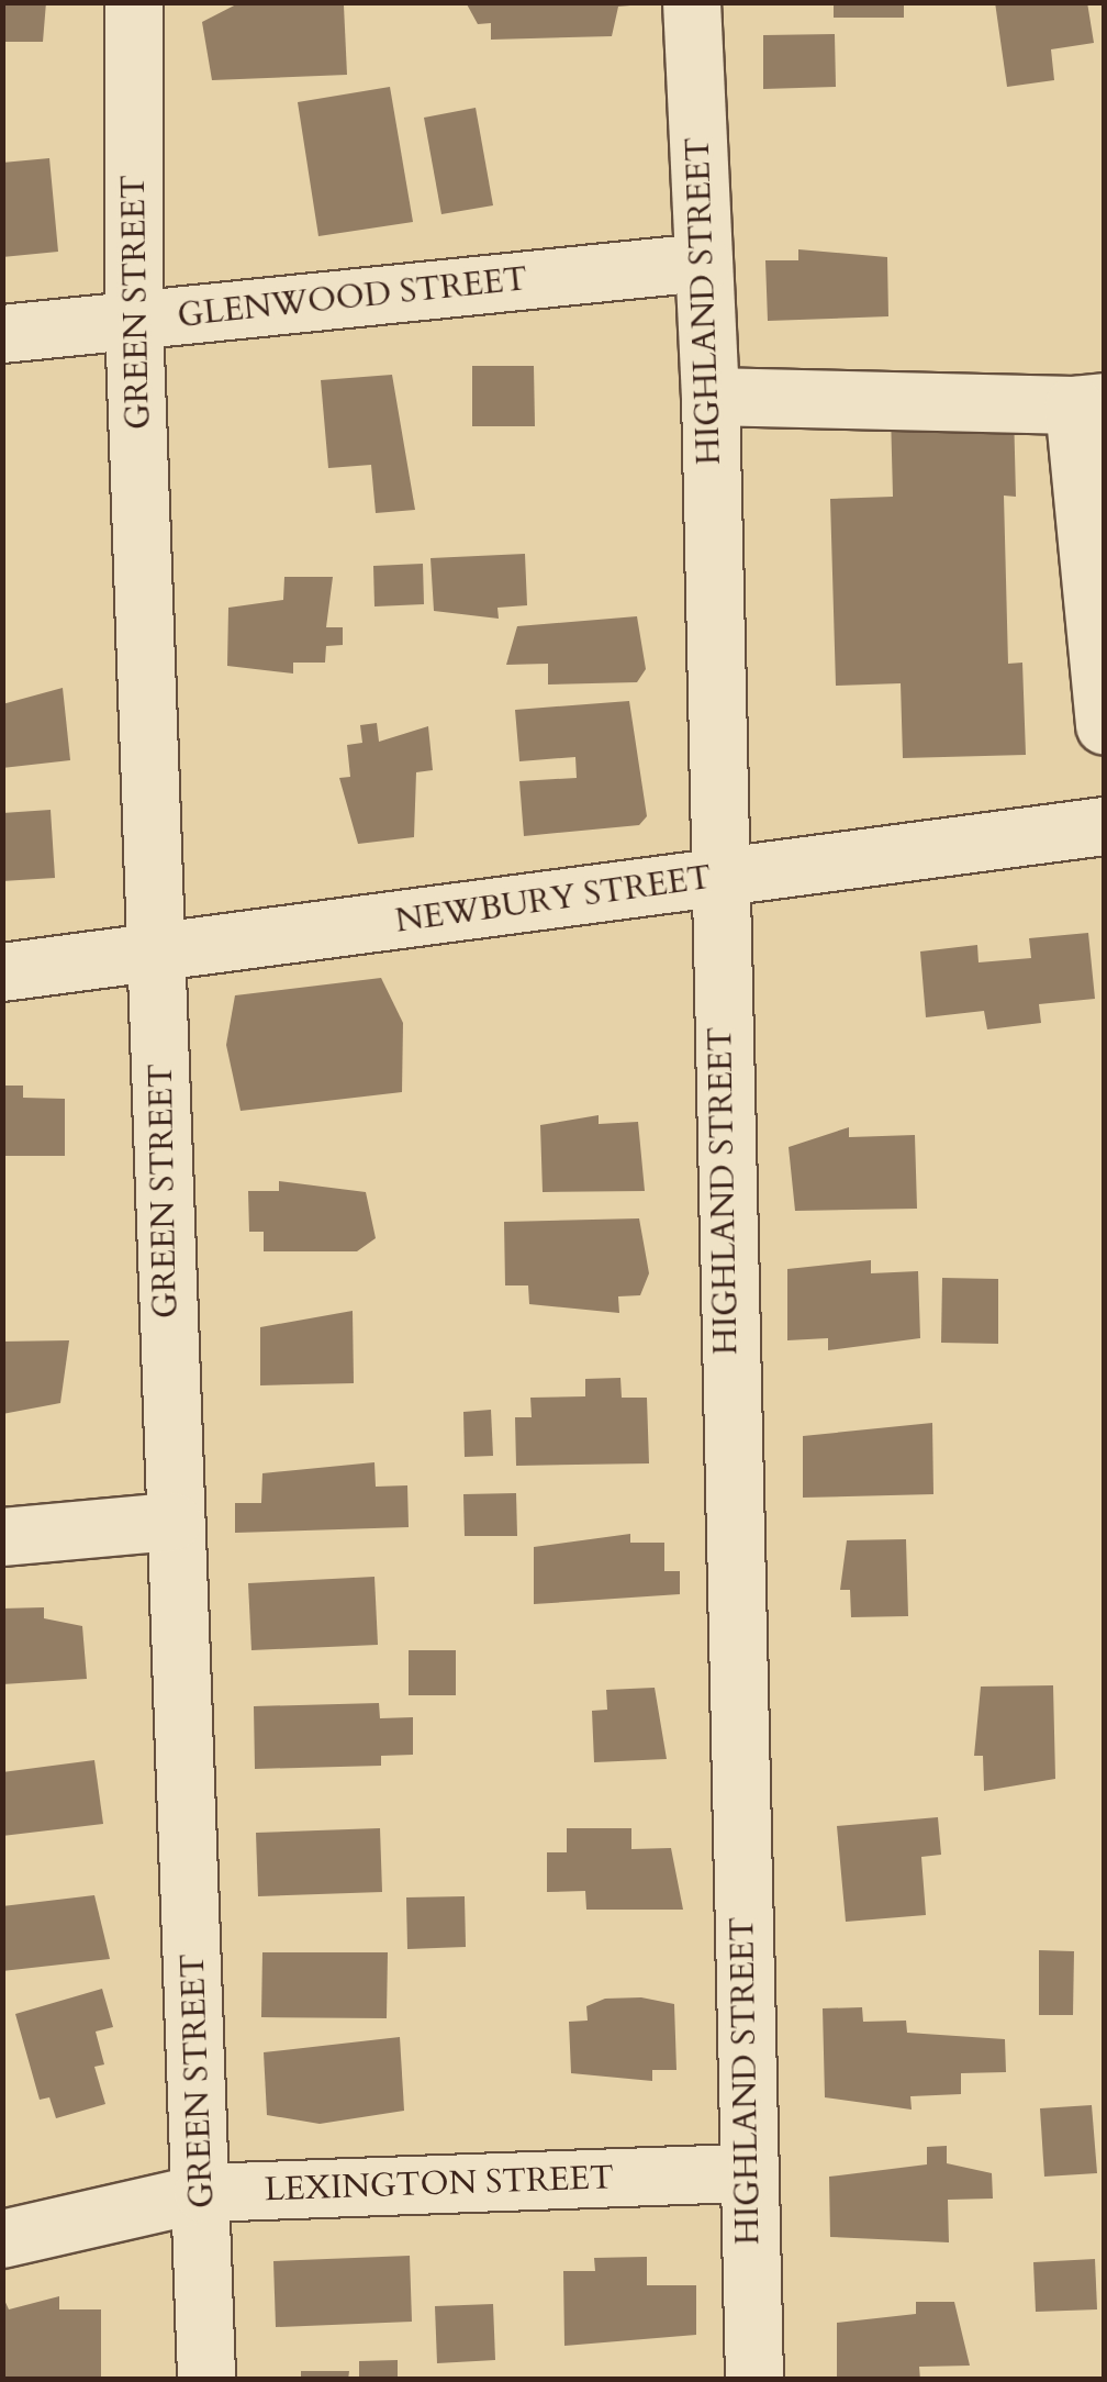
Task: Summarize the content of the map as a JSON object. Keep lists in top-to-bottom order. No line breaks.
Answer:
{"streets":{"street":["GLENWOOD STREET","HIGHLAND STREET","GREEN STREET","NEWBURY STREET","LEXINGTON STREET"]},"crossings":[["GLENWOOD STREET","HIGHLAND STREET"],["GLENWOOD STREET","GREEN STREET"],["HIGHLAND STREET","NEWBURY STREET"],["HIGHLAND STREET","LEXINGTON STREET"],["GREEN STREET","NEWBURY STREET"],["GREEN STREET","LEXINGTON STREET"]]}
